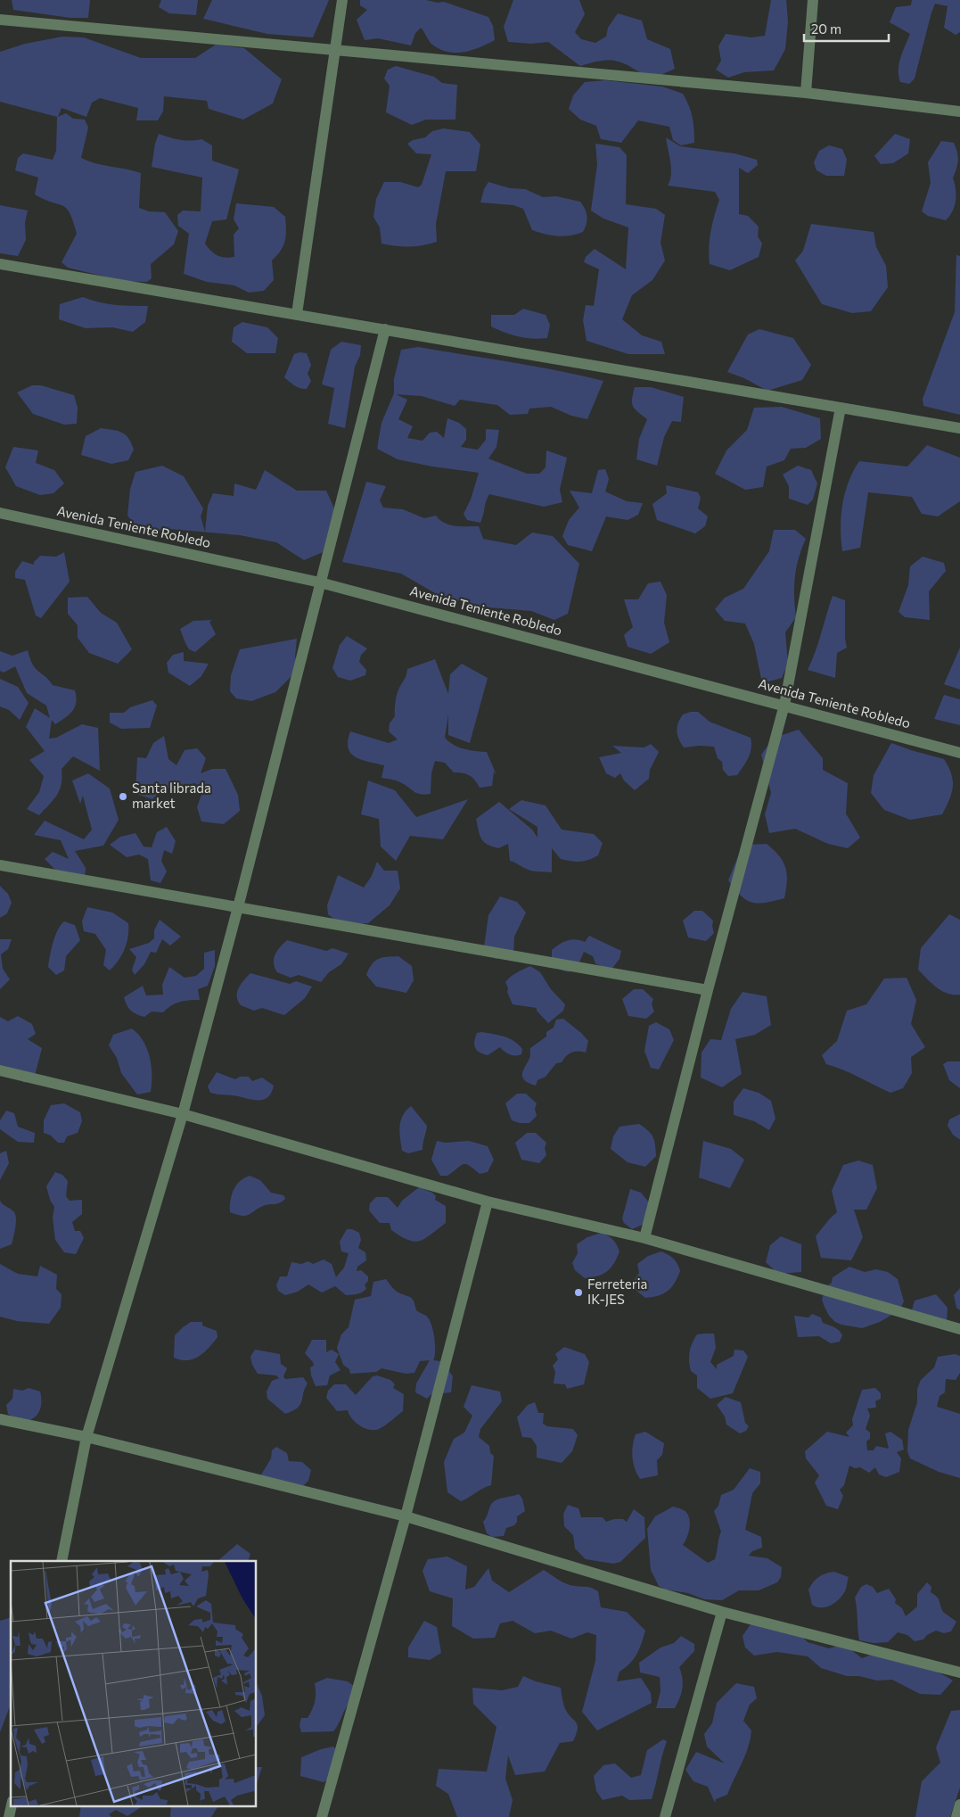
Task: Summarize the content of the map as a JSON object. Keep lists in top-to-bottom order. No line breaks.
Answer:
{"streets":{"street":["Avenida Teniente Robledo"]},"places":["Santa librada market","Ferreteria IK-JES"],"scale_bar":"20 m"}
